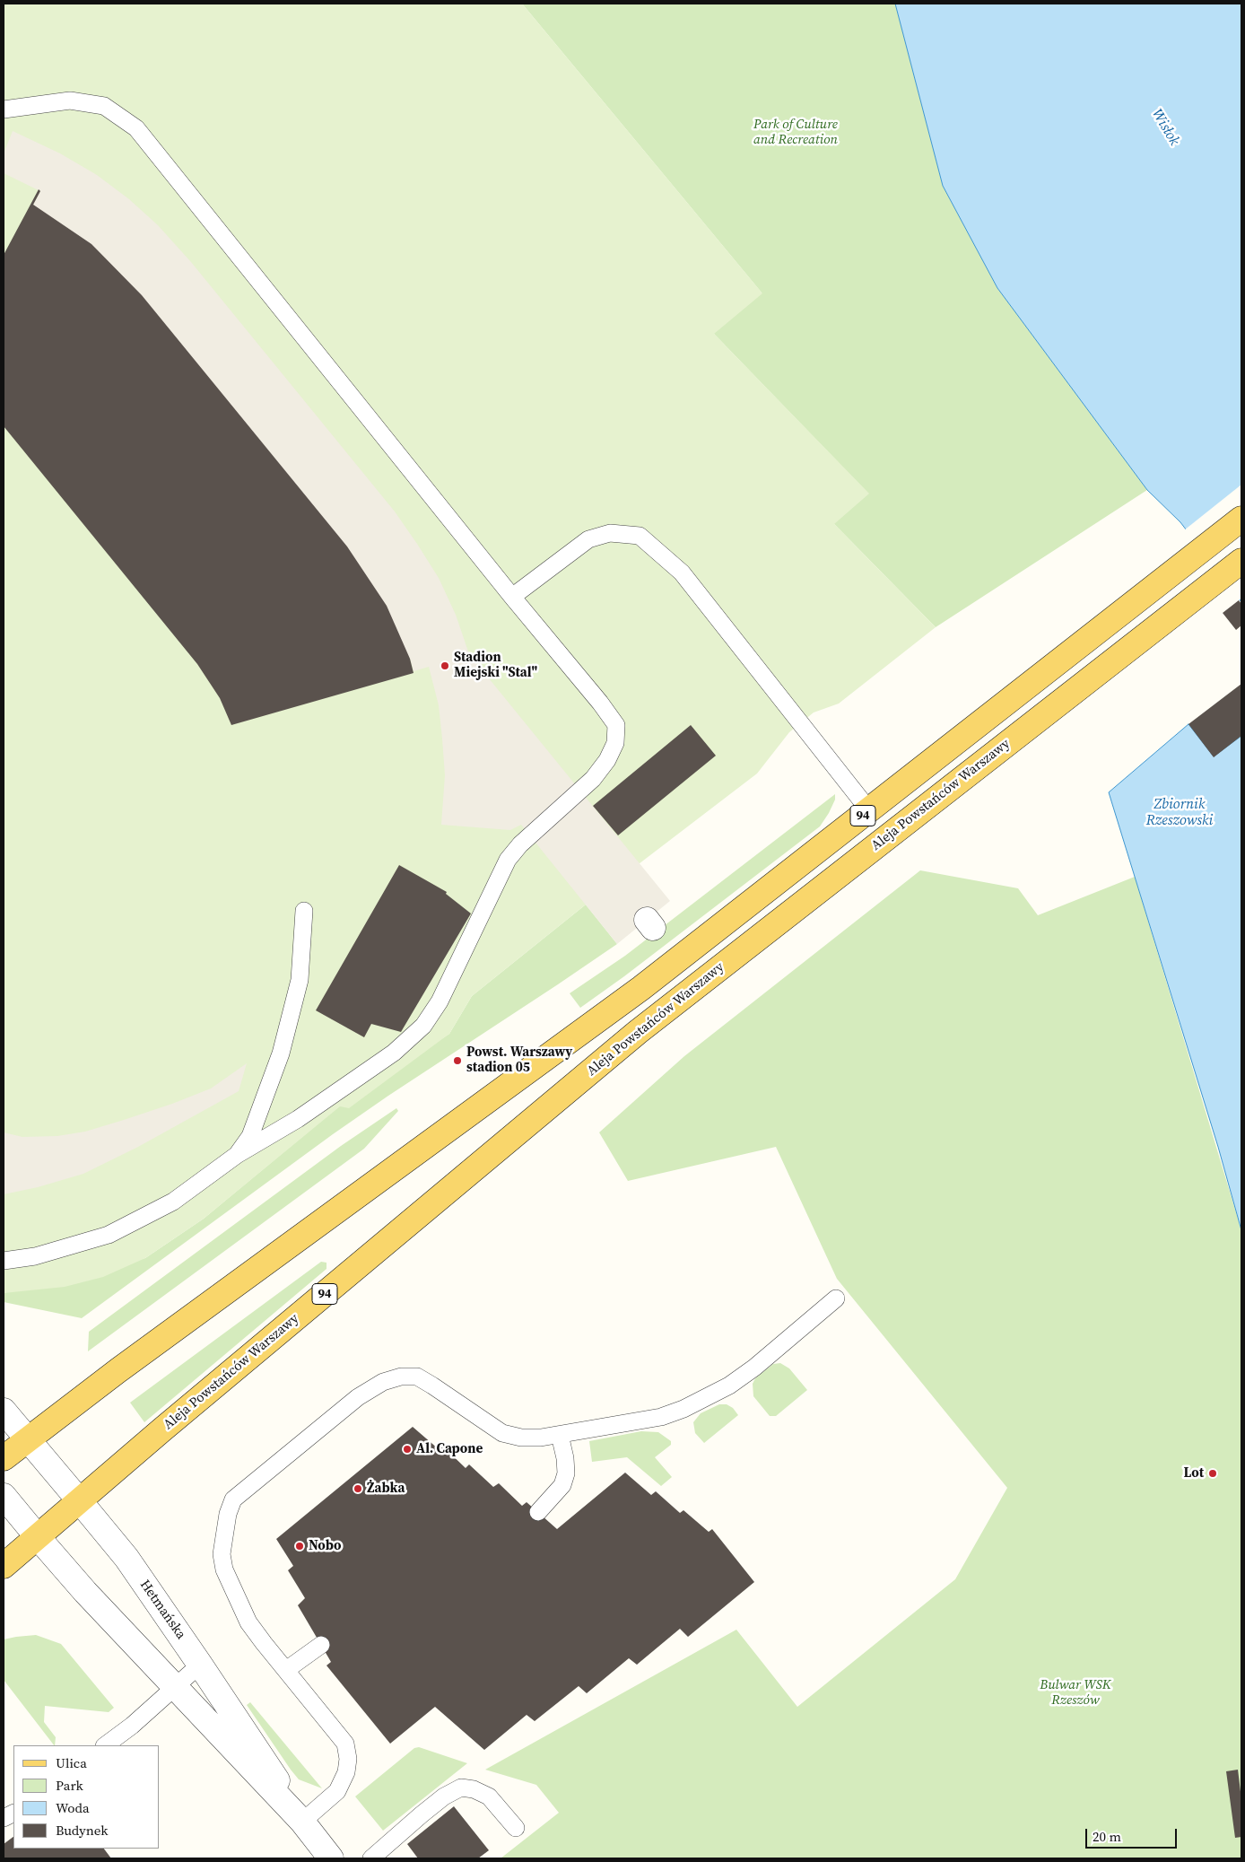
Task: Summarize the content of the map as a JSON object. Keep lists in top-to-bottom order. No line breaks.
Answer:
{"streets":{"main road":["Aleja Powstańców Warszawy","94"],"street":["Hetmańska"]},"crossings":[["Aleja Powstańców Warszawy","Hetmańska"],["94","Hetmańska"]],"water":["Wisłok","Zbiornik Rzeszowski"],"parks":["Park of Culture and Recreation","Bulwar WSK Rzeszów"],"places":["Stadion Miejski \"Stal\"","Powst. Warszawy stadion 05","Al. Capone","Lot","Żabka","Nobo"],"legend":["Ulica","Park","Woda","Budynek"],"scale_bar":"20 m"}
